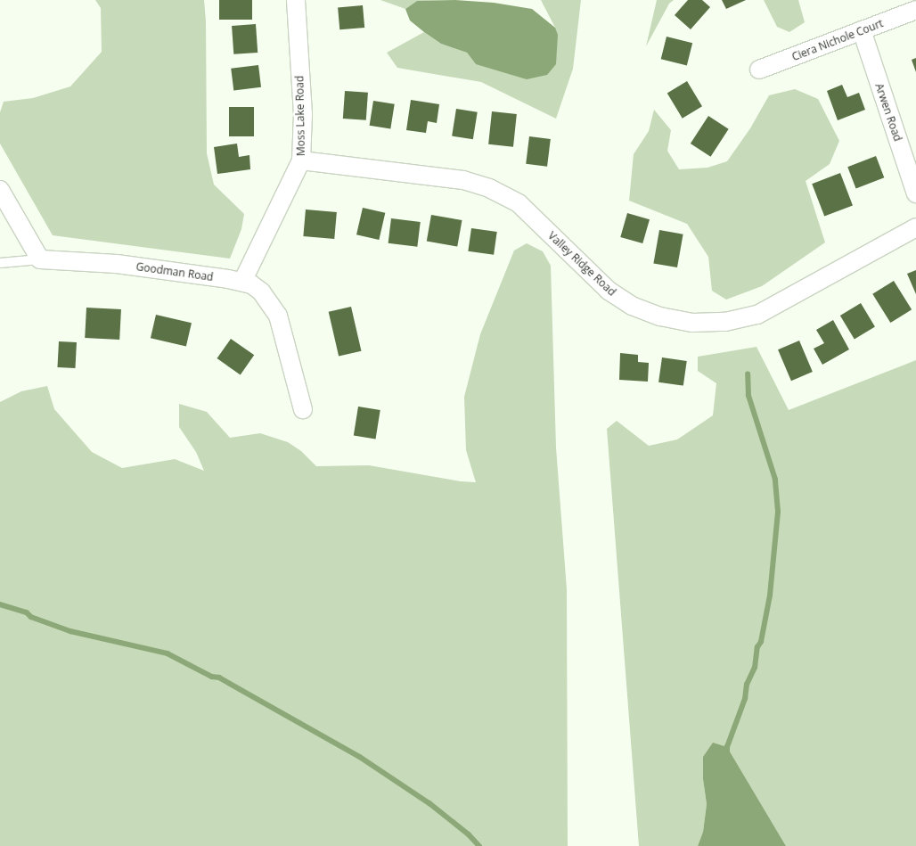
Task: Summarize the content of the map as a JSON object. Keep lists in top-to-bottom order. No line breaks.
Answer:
{"streets":{"street":["Ciera Nichole Court","Arwen Road","Moss Lake Road","Valley Ridge Road","Goodman Road"]},"crossings":[["Ciera Nichole Court","Arwen Road"],["Moss Lake Road","Valley Ridge Road"],["Moss Lake Road","Goodman Road"]]}
